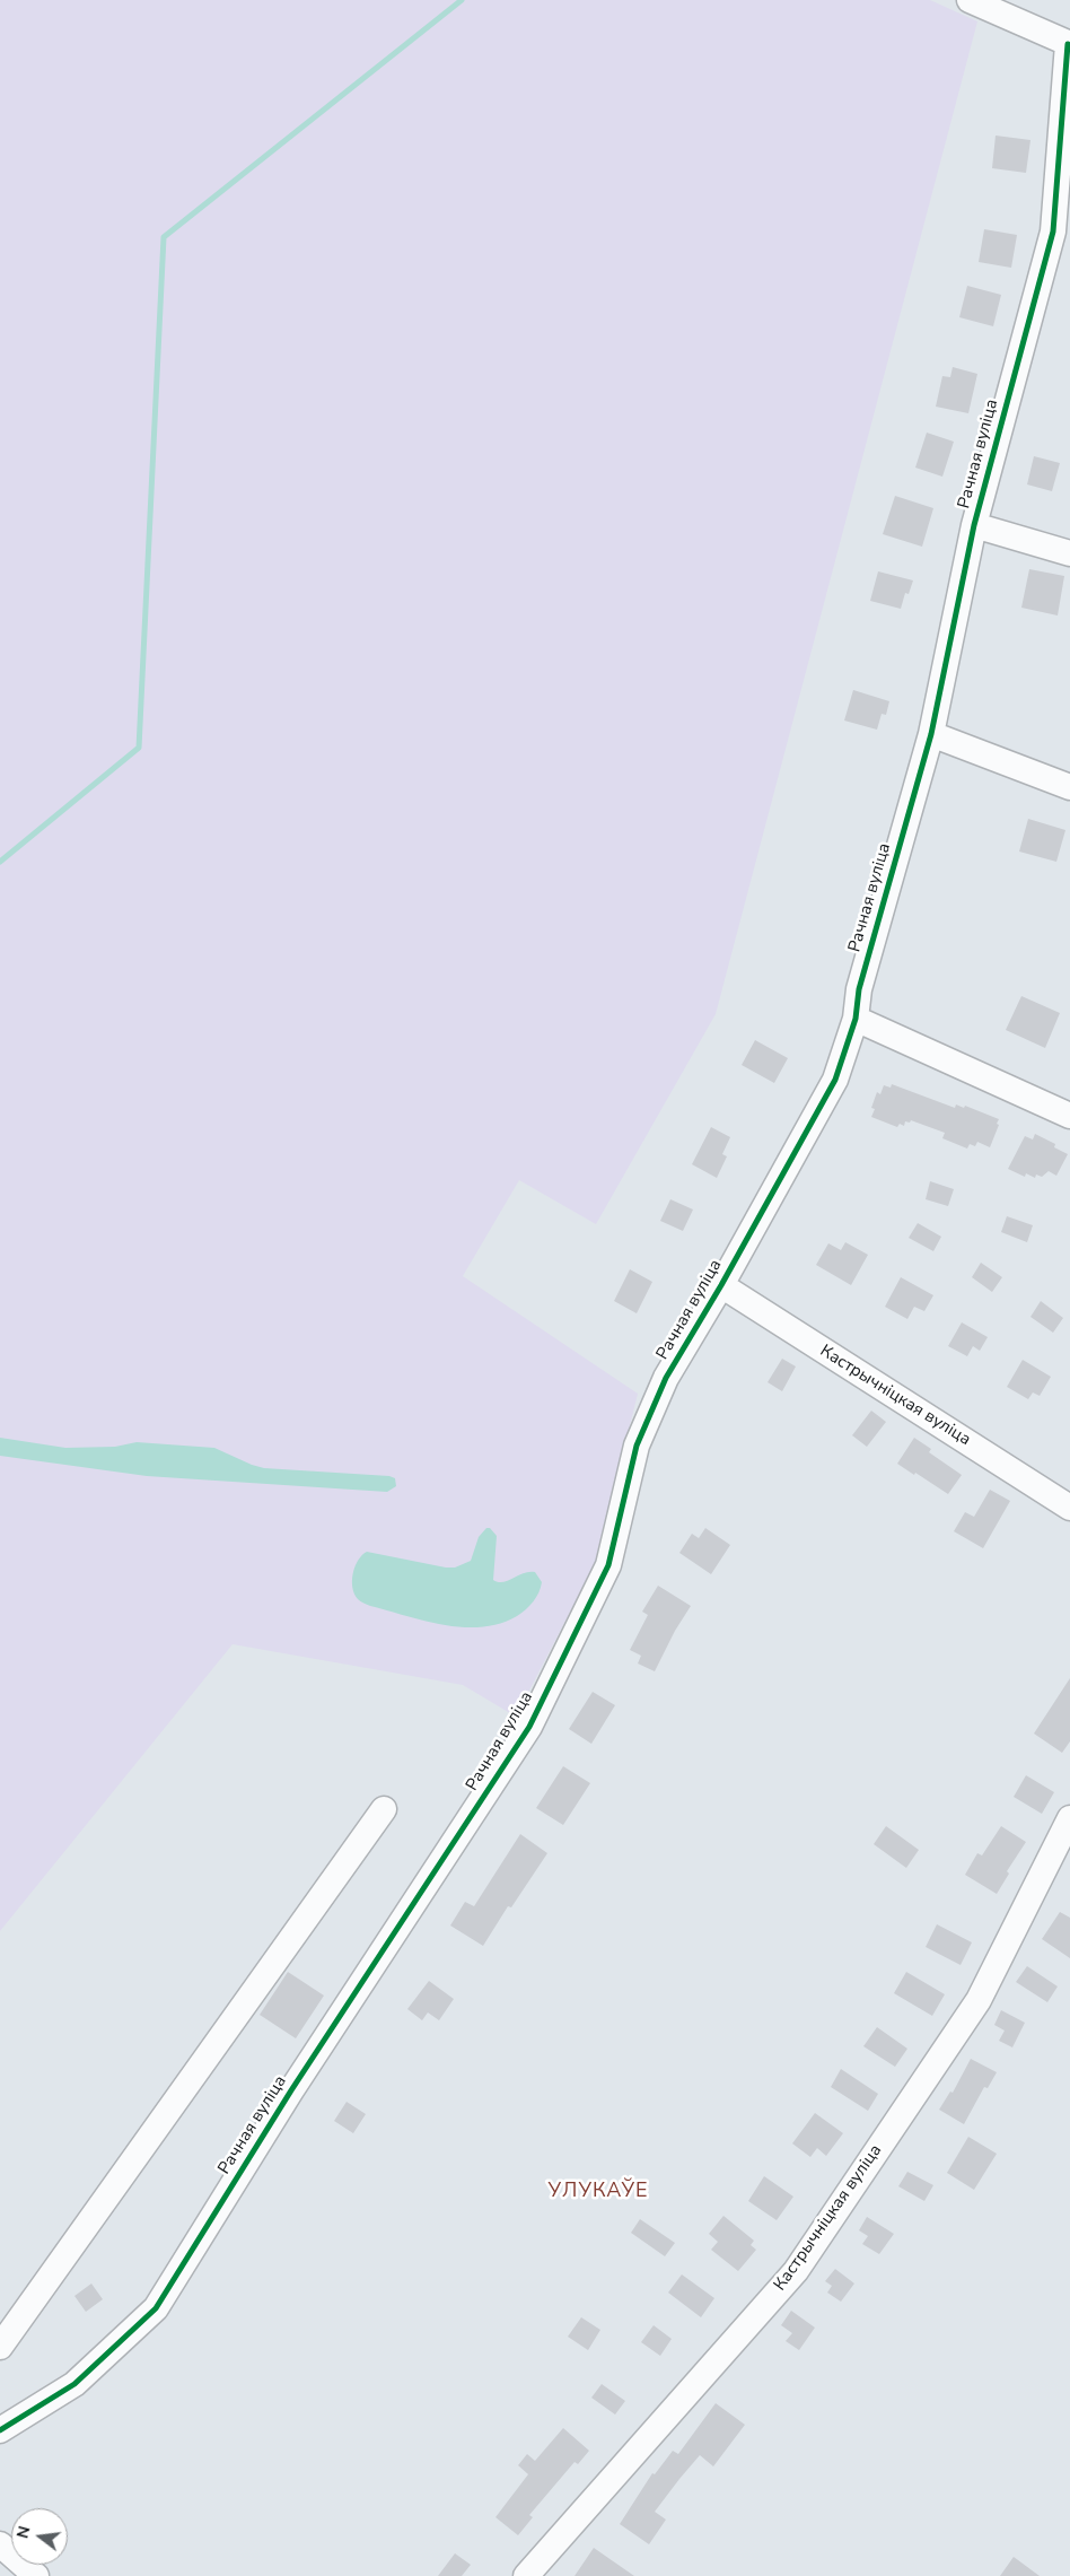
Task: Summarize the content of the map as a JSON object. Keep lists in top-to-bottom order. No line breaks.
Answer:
{"streets":{"street":["Рачная вуліца","Кастрычніцкая вуліца"]},"crossings":[["Рачная вуліца","Кастрычніцкая вуліца"]],"districts":["УЛУКАЎЕ"],"north":"left"}
